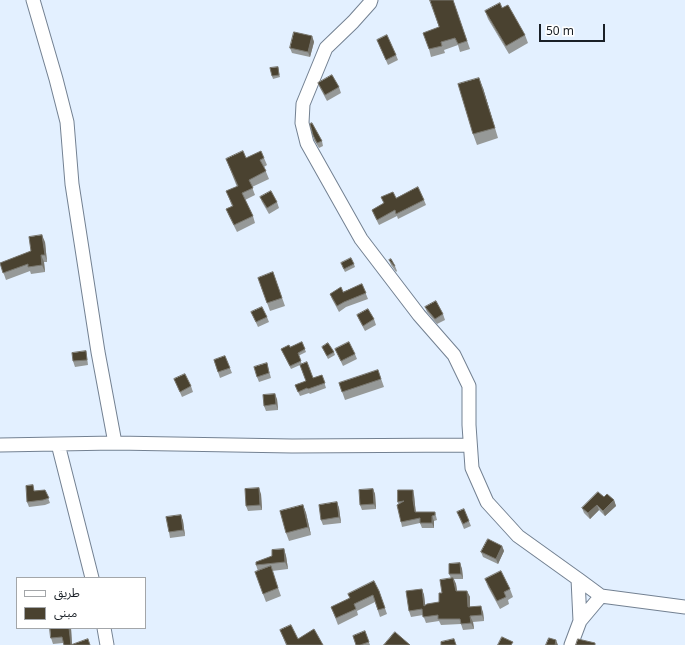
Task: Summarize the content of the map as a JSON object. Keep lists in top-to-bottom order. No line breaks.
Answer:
{"legend":["طريق","مبنى"],"scale_bar":"50 m"}
